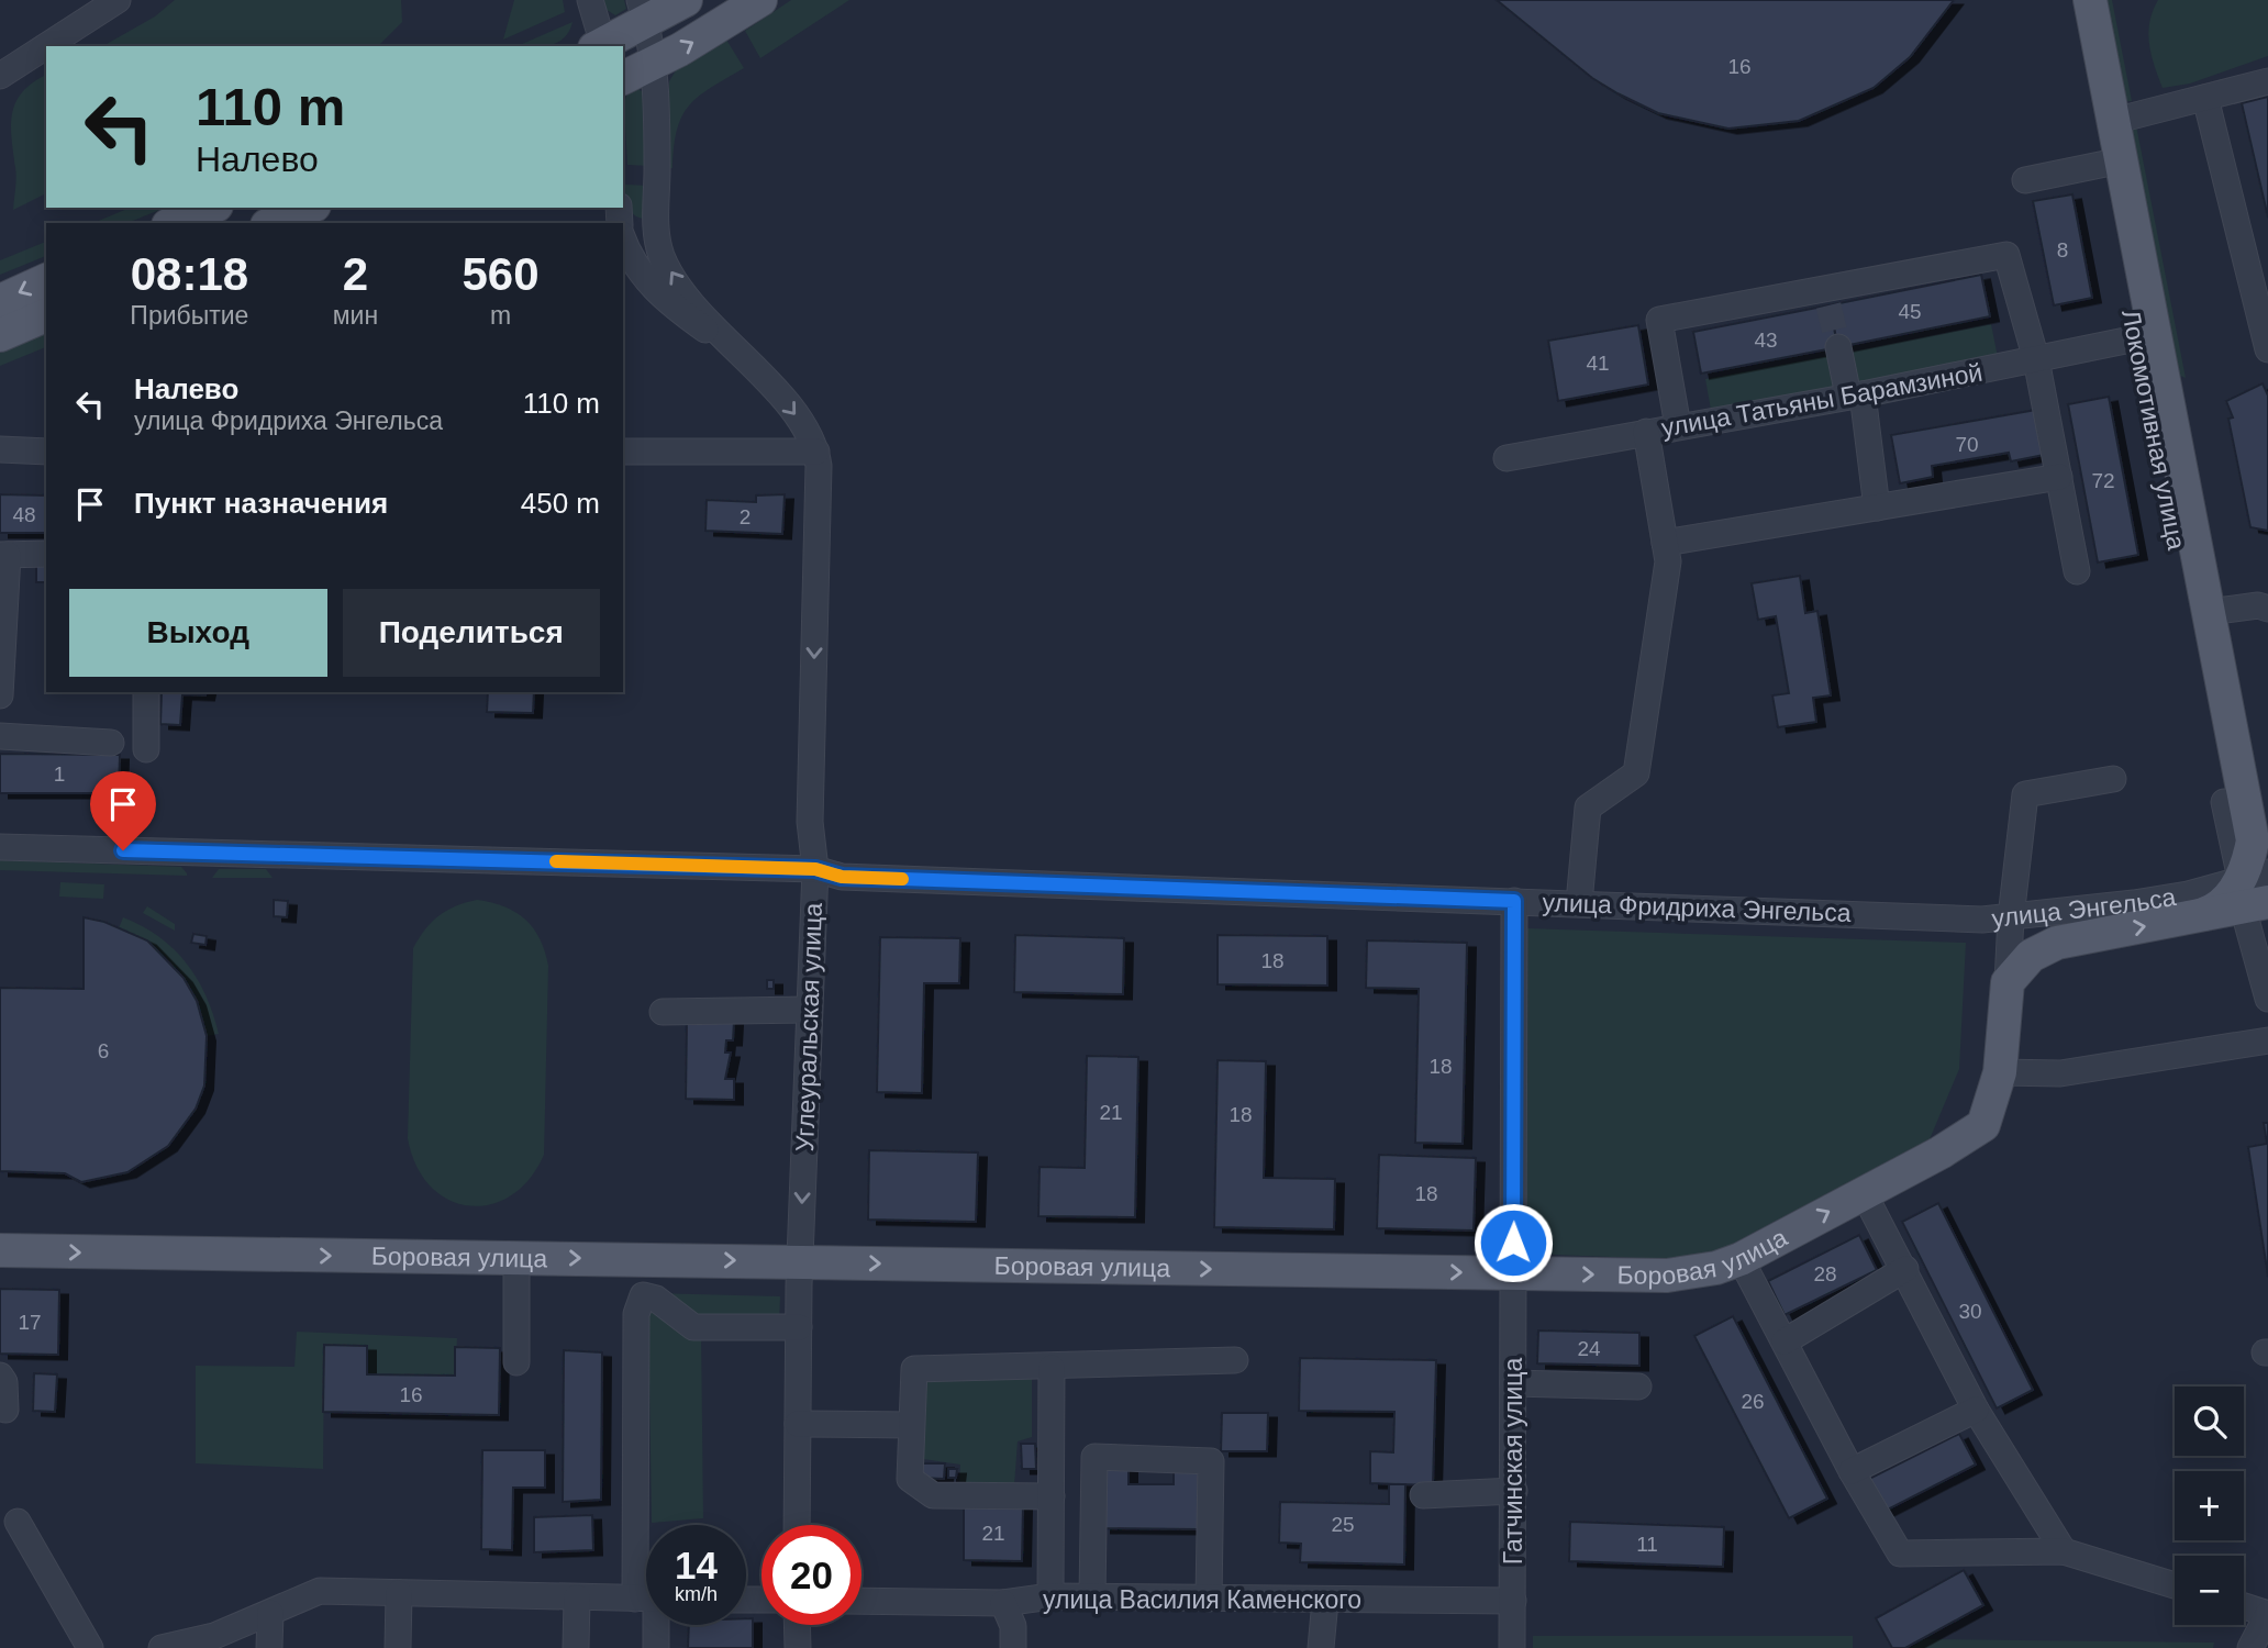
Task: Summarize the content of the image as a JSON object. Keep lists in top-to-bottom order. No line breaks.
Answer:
{"streets":{"main road":["Локомотивная улица","улица Энгельса","Боровая улица"],"street":["улица Татьяны Барамзиной","улица Фридриха Энгельса","Углеуральская улица","Гатчинская улица","улица Василия Каменского"]},"crossings":[["улица Татьяны Барамзиной","Локомотивная улица"],["Локомотивная улица","улица Энгельса"],["улица Фридриха Энгельса","улица Энгельса"],["улица Фридриха Энгельса","Углеуральская улица"],["улица Фридриха Энгельса","Боровая улица"],["улица Фридриха Энгельса","Гатчинская улица"],["улица Энгельса","Боровая улица"],["Углеуральская улица","Боровая улица"],["Боровая улица","Гатчинская улица"],["Гатчинская улица","улица Василия Каменского"]],"one_way":["Углеуральская улица"],"house_numbers":["16","8","45","43","41","70","72","48","2","1","18","6","18","21","18","18","28","30","17","24","16","26","25","21","11"],"page":{"turn":["110 m","Налево"],"eta":["08:18","Прибытие","2","мин","560","m"],"list":[{"name":"Налево","note":"улица Фридриха Энгельса","value":"110 m"},{"name":"Пункт назначения","value":"450 m"}],"buttons":["Выход","Поделиться"],"map_buttons":["+","−"],"speed":"14 km/h","limit":"20"}}
